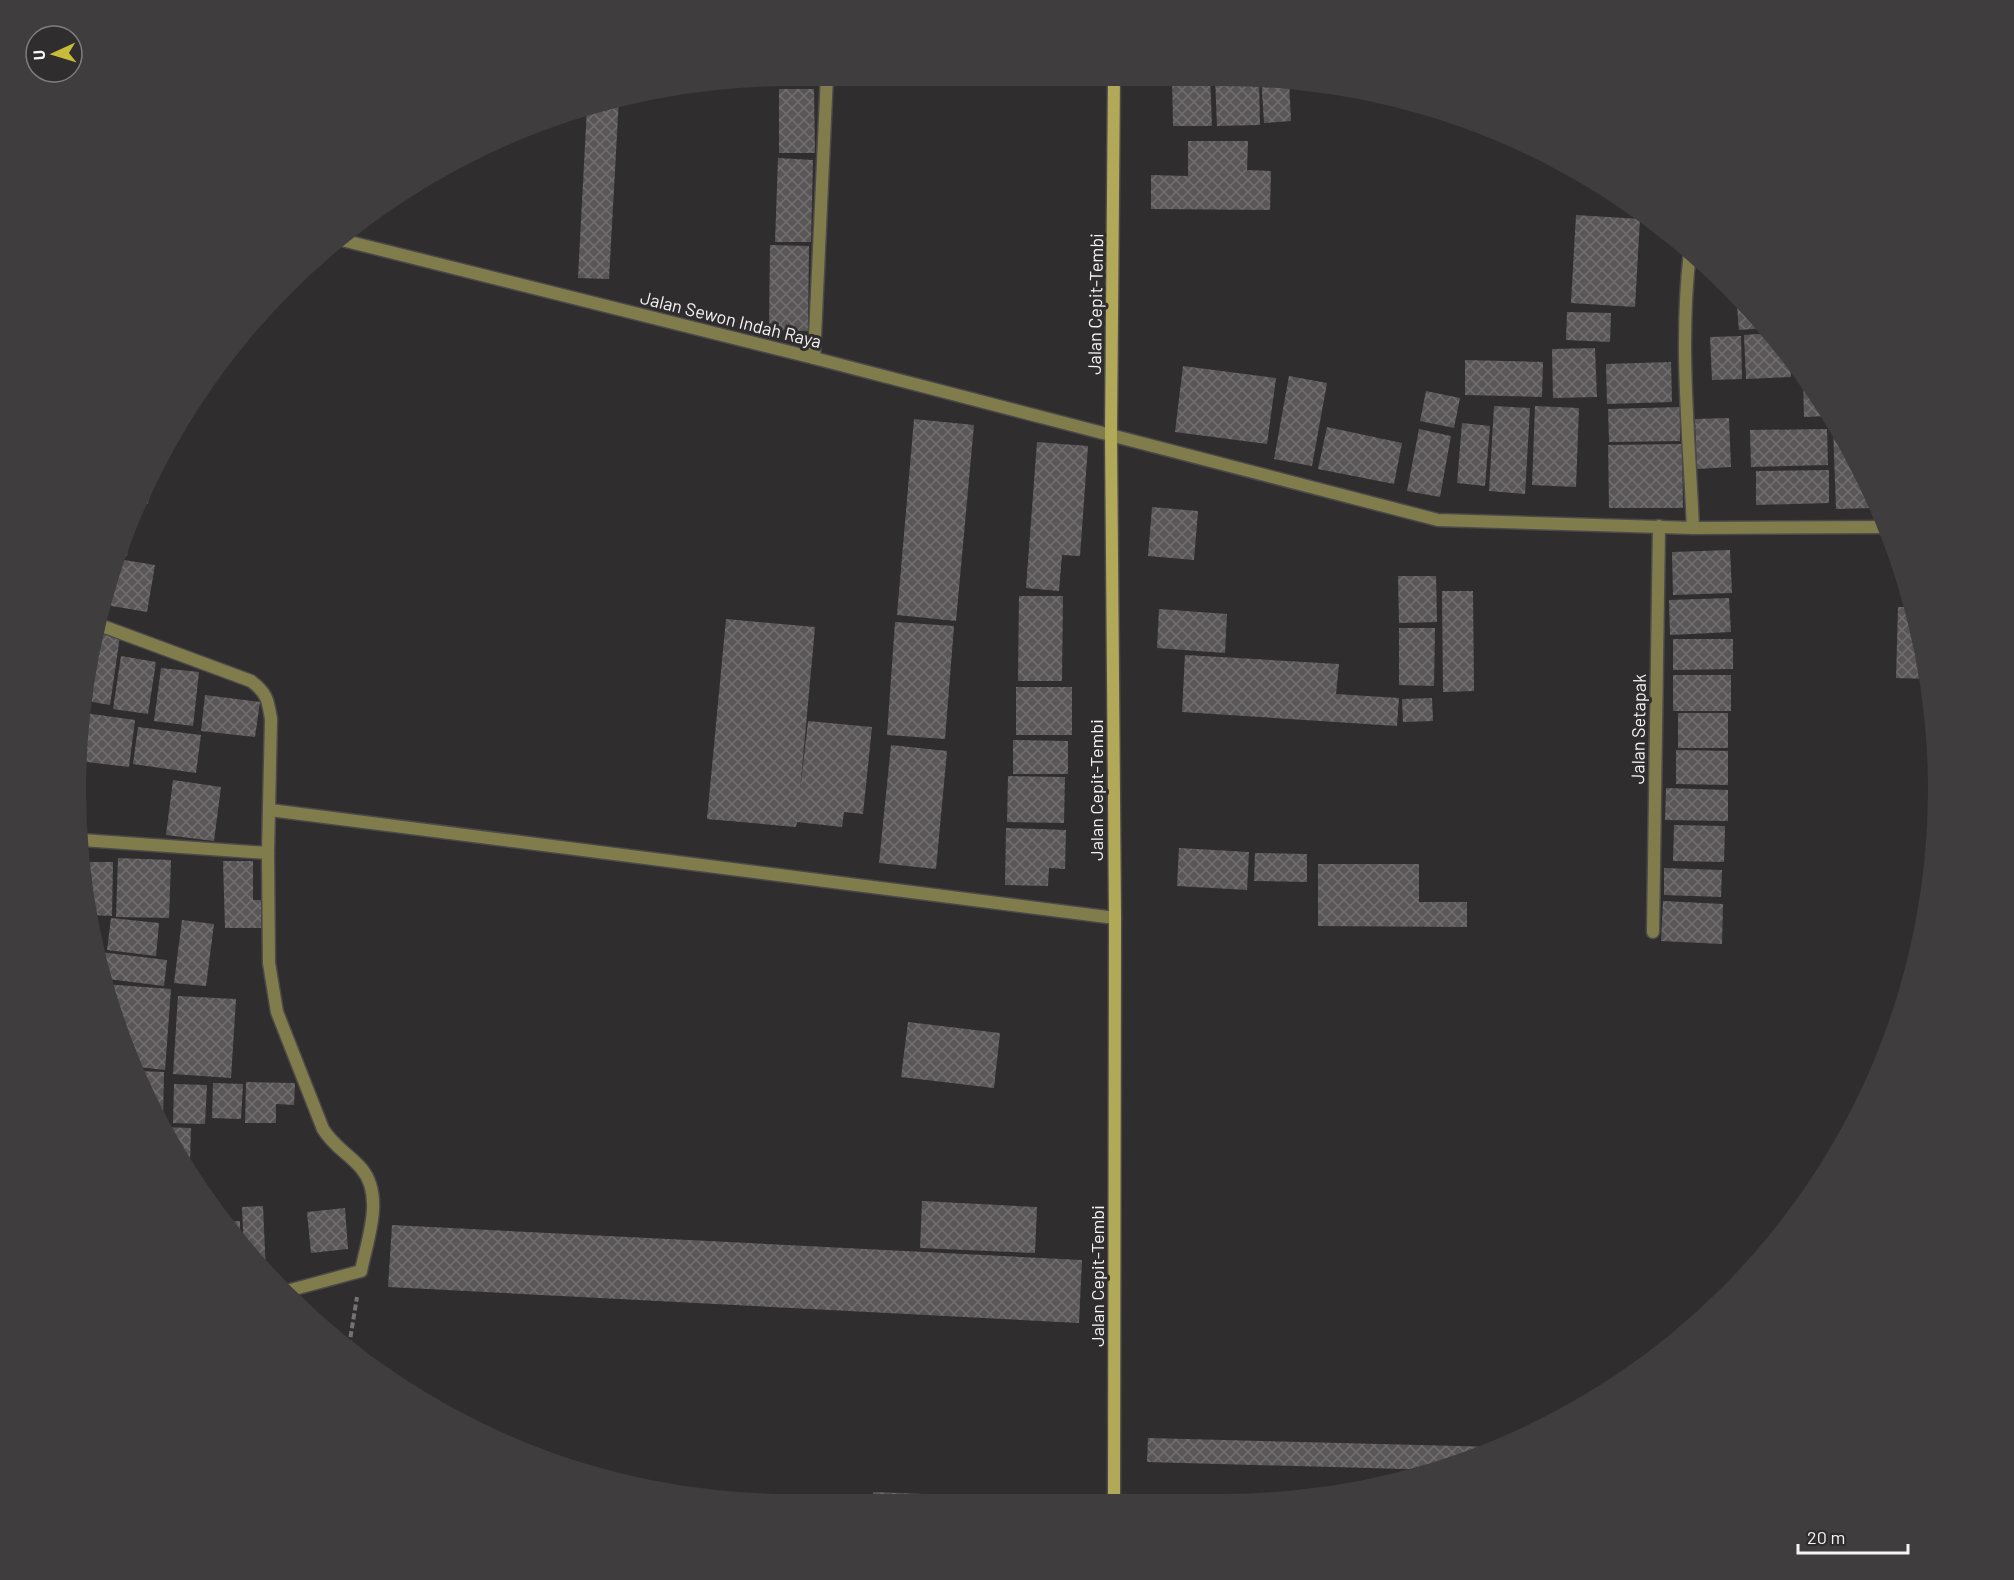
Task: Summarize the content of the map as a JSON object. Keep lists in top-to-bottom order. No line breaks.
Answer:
{"streets":{"main road":["Jalan Cepit-Tembi"],"street":["Jalan Sewon Indah Raya","Jalan Setapak"]},"crossings":[["Jalan Cepit-Tembi","Jalan Sewon Indah Raya"],["Jalan Sewon Indah Raya","Jalan Setapak"]],"scale_bar":"20 m","north":"left"}
